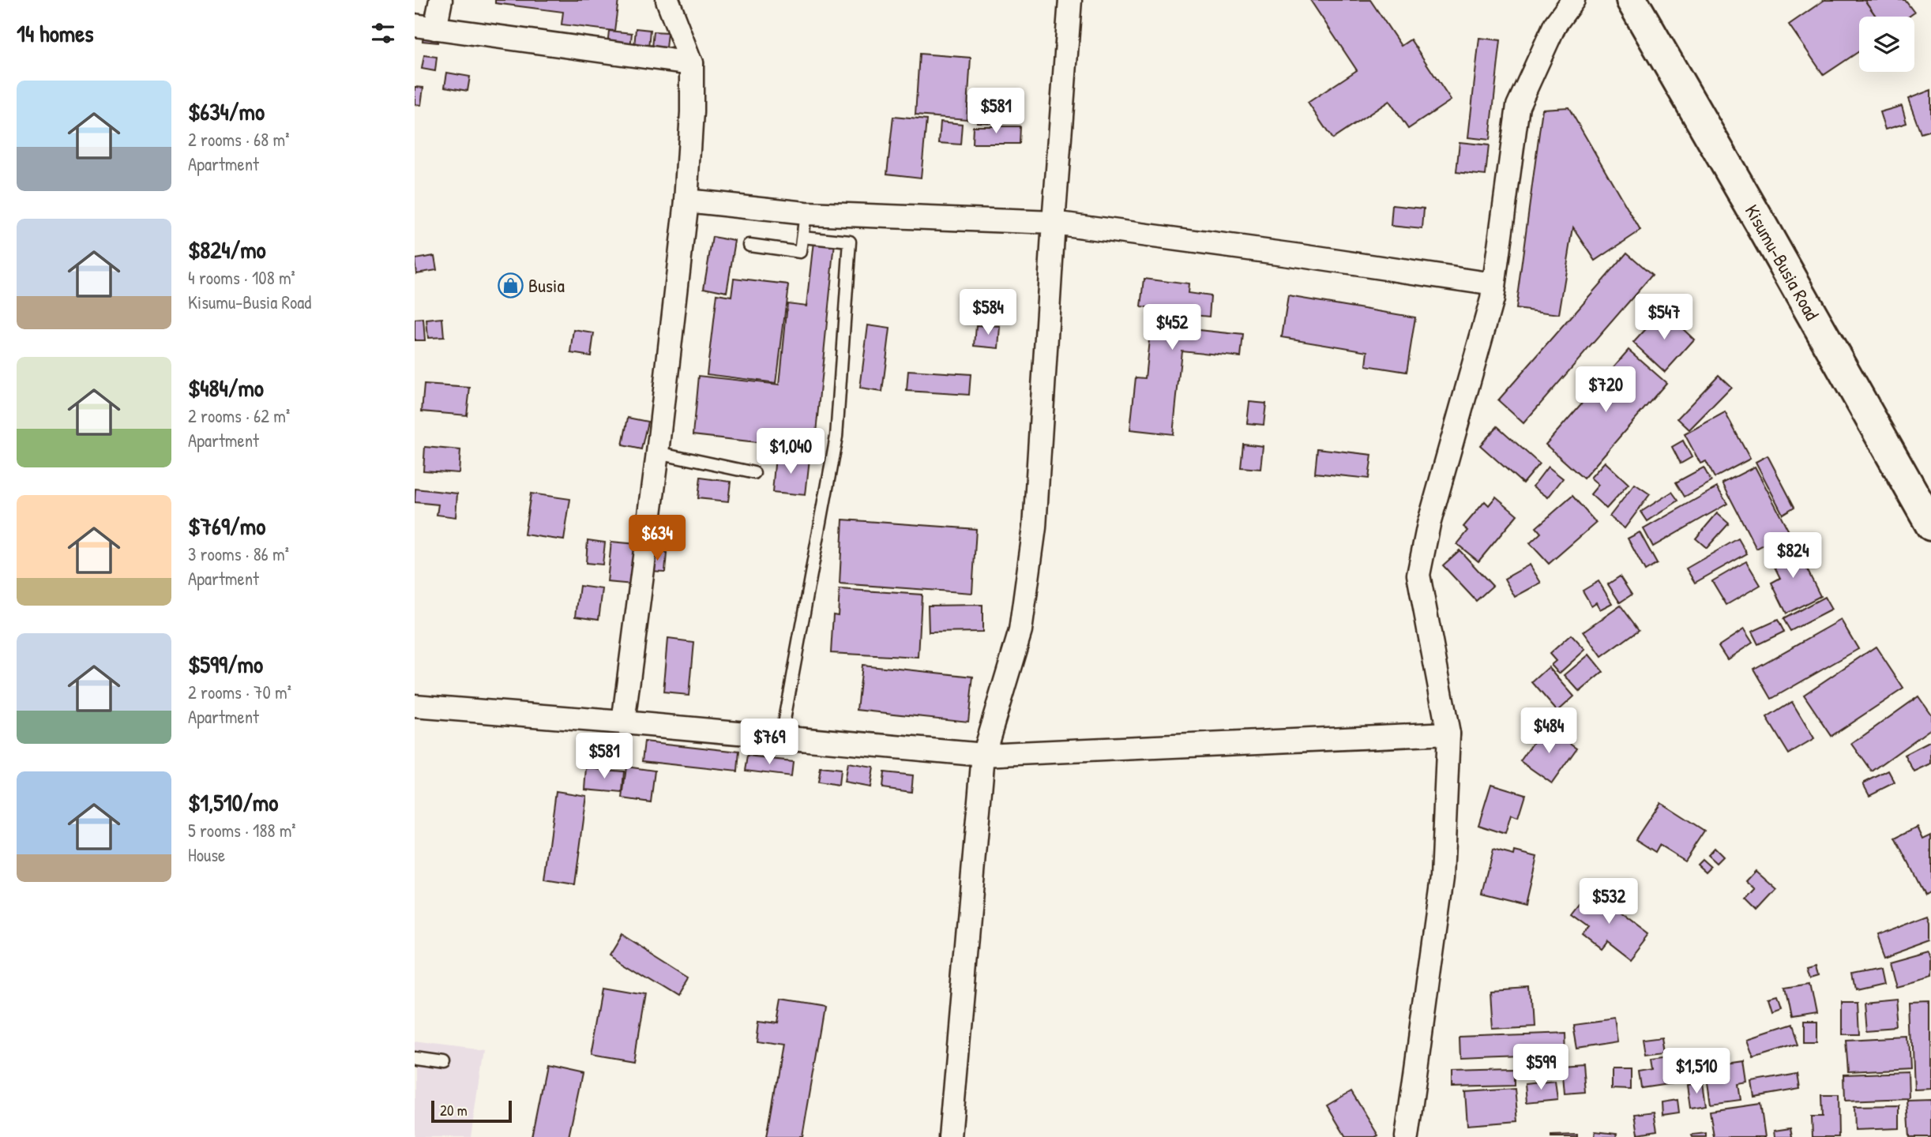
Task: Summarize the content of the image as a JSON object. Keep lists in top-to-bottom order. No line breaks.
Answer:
{"streets":{"highway":["Kisumu-Busia Road"]},"places":{"shop":["Busia"]},"scale_bar":"20 m","page":{"heading":"14 homes","list":[{"name":"$634/mo","note":"2 rooms · 68 m² · Apartment"},{"name":"$824/mo","note":"4 rooms · 108 m² · Kisumu-Busia Road"},{"name":"$484/mo","note":"2 rooms · 62 m² · Apartment"},{"name":"$769/mo","note":"3 rooms · 86 m² · Apartment"},{"name":"$599/mo","note":"2 rooms · 70 m² · Apartment"},{"name":"$1,510/mo","note":"5 rooms · 188 m² · House"}],"price":["$581","$584","$547","$452","$720","$1,040","$634","$824","$484","$769","$581","$532","$599","$1,510"],"scale":"20 m"}}
